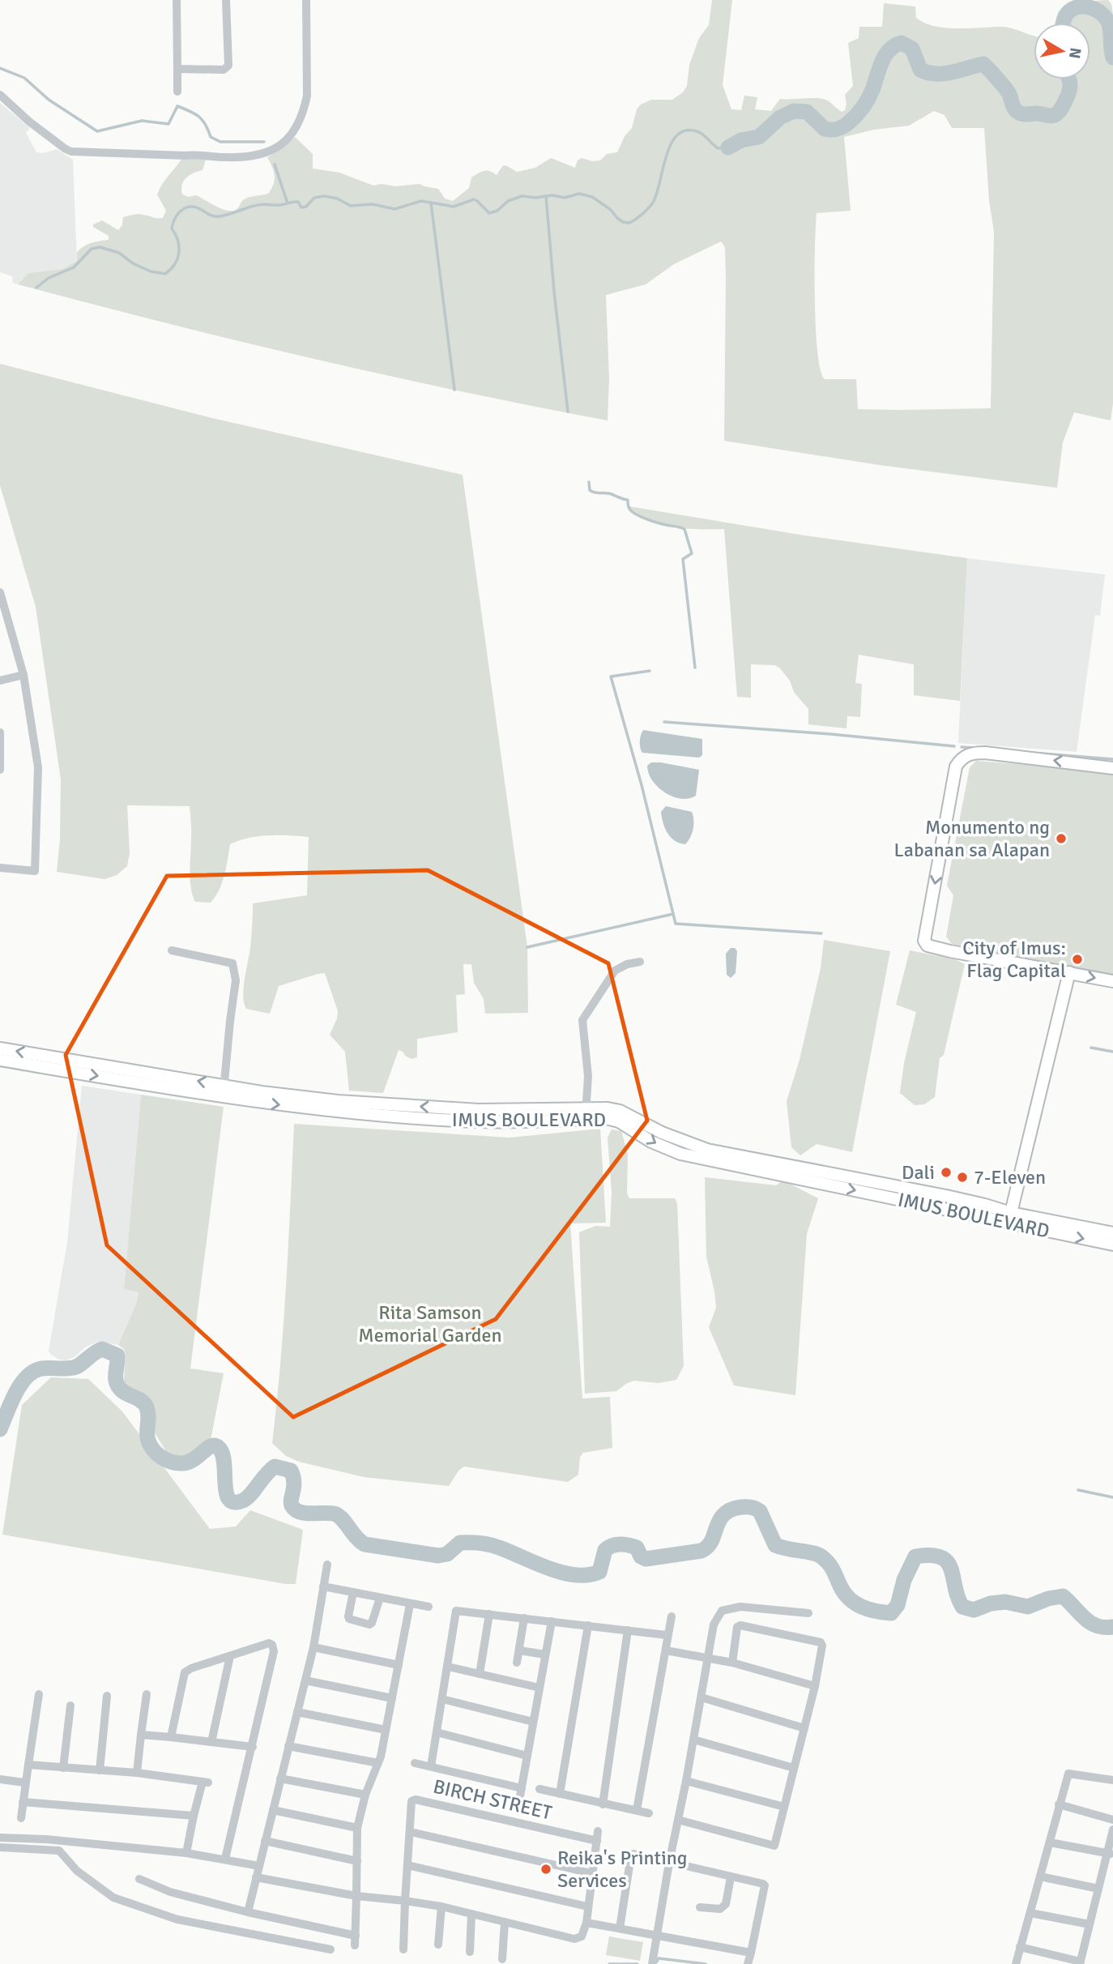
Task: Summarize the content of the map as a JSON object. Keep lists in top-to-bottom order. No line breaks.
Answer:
{"streets":{"main road":["IMUS BOULEVARD"],"street":["BIRCH STREET"]},"parks":["Rita Samson Memorial Garden"],"places":["Monumento ng Labanan sa Alapan","City of Imus: Flag Capital","Dali","7-Eleven","Reika's Printing Services"],"north":"right"}
